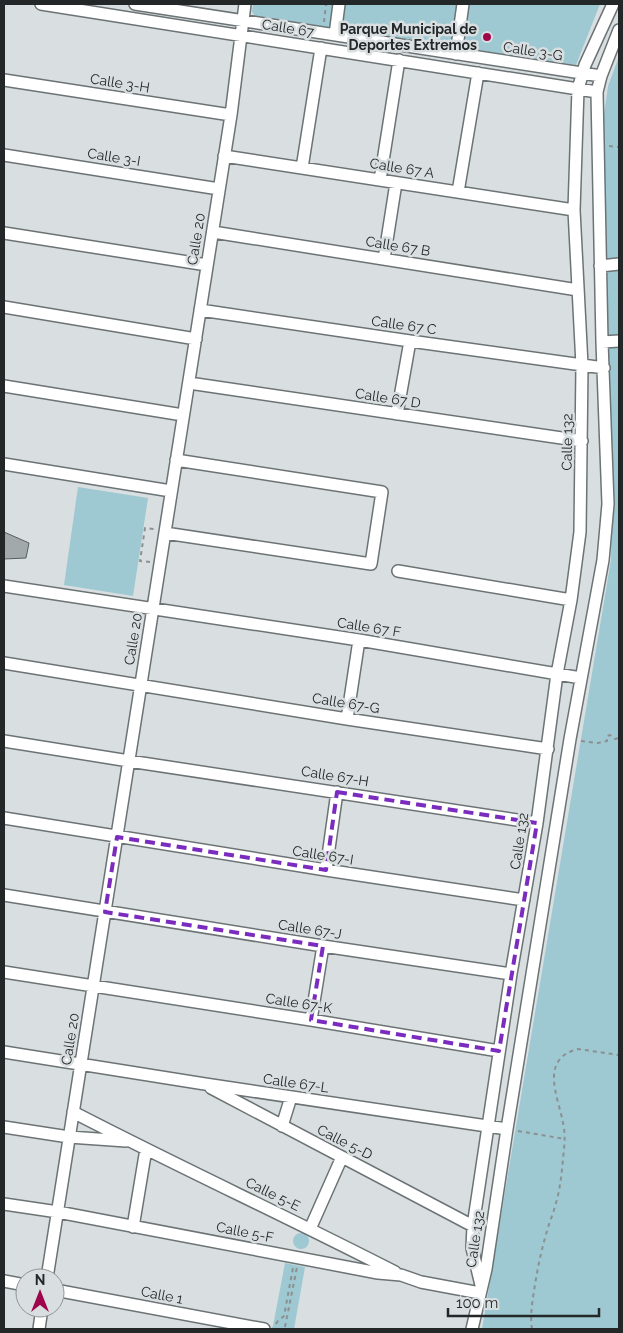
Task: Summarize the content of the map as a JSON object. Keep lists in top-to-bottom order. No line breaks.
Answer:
{"streets":{"street":["Calle 67","Calle 3-G","Calle 3-H","Calle 3-I","Calle 67 A","Calle 20","Calle 67 B","Calle 67 C","Calle 67 D","Calle 132","Calle 67 F","Calle 67-G","Calle 67-H","Calle 67-I","Calle 67-J","Calle 67-K","Calle 67-L","Calle 5-D","Calle 5-E","Calle 5-F","Calle 1"]},"crossings":[["Calle 67","Calle 20"],["Calle 67","Calle 132"],["Calle 3-G","Calle 20"],["Calle 3-G","Calle 132"],["Calle 3-H","Calle 20"],["Calle 3-I","Calle 20"],["Calle 67 A","Calle 20"],["Calle 67 A","Calle 132"],["Calle 20","Calle 67 B"],["Calle 20","Calle 67 C"],["Calle 20","Calle 67 D"],["Calle 20","Calle 67 F"],["Calle 20","Calle 67-G"],["Calle 20","Calle 67-H"],["Calle 20","Calle 67-I"],["Calle 20","Calle 67-J"],["Calle 20","Calle 67-K"],["Calle 20","Calle 67-L"],["Calle 20","Calle 5-E"],["Calle 20","Calle 5-F"],["Calle 67 B","Calle 132"],["Calle 67 C","Calle 132"],["Calle 67 D","Calle 132"],["Calle 132","Calle 67 F"],["Calle 132","Calle 67-G"],["Calle 132","Calle 67-H"],["Calle 132","Calle 67-I"],["Calle 132","Calle 67-J"],["Calle 132","Calle 67-K"],["Calle 132","Calle 67-L"],["Calle 132","Calle 5-D"],["Calle 132","Calle 5-F"],["Calle 67-L","Calle 5-D"],["Calle 5-E","Calle 5-F"]],"places":["Parque Municipal de Deportes Extremos"],"scale_bar":"100 m","north":"top"}
